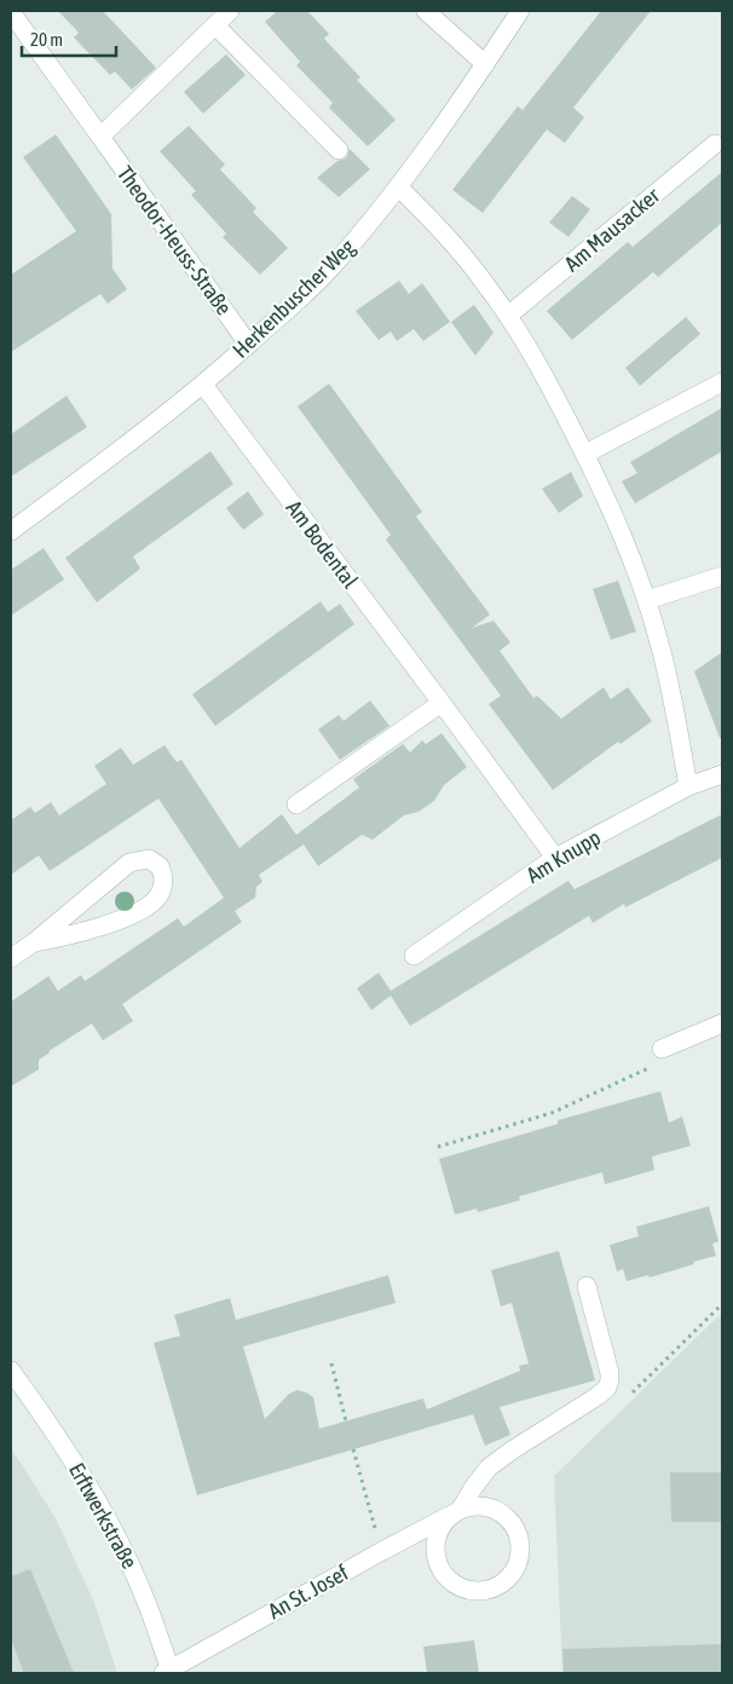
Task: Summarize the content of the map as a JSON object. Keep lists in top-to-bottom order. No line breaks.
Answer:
{"streets":{"street":["Am Mausacker","Theodor-Heuss-Straße","Herkenbuscher Weg","Am Bodental","Am Knupp","Erftwerkstraße","An St. Josef"]},"crossings":[["Theodor-Heuss-Straße","Herkenbuscher Weg"],["Herkenbuscher Weg","Am Bodental"],["Am Bodental","Am Knupp"],["Erftwerkstraße","An St. Josef"]],"scale_bar":"20 m"}
